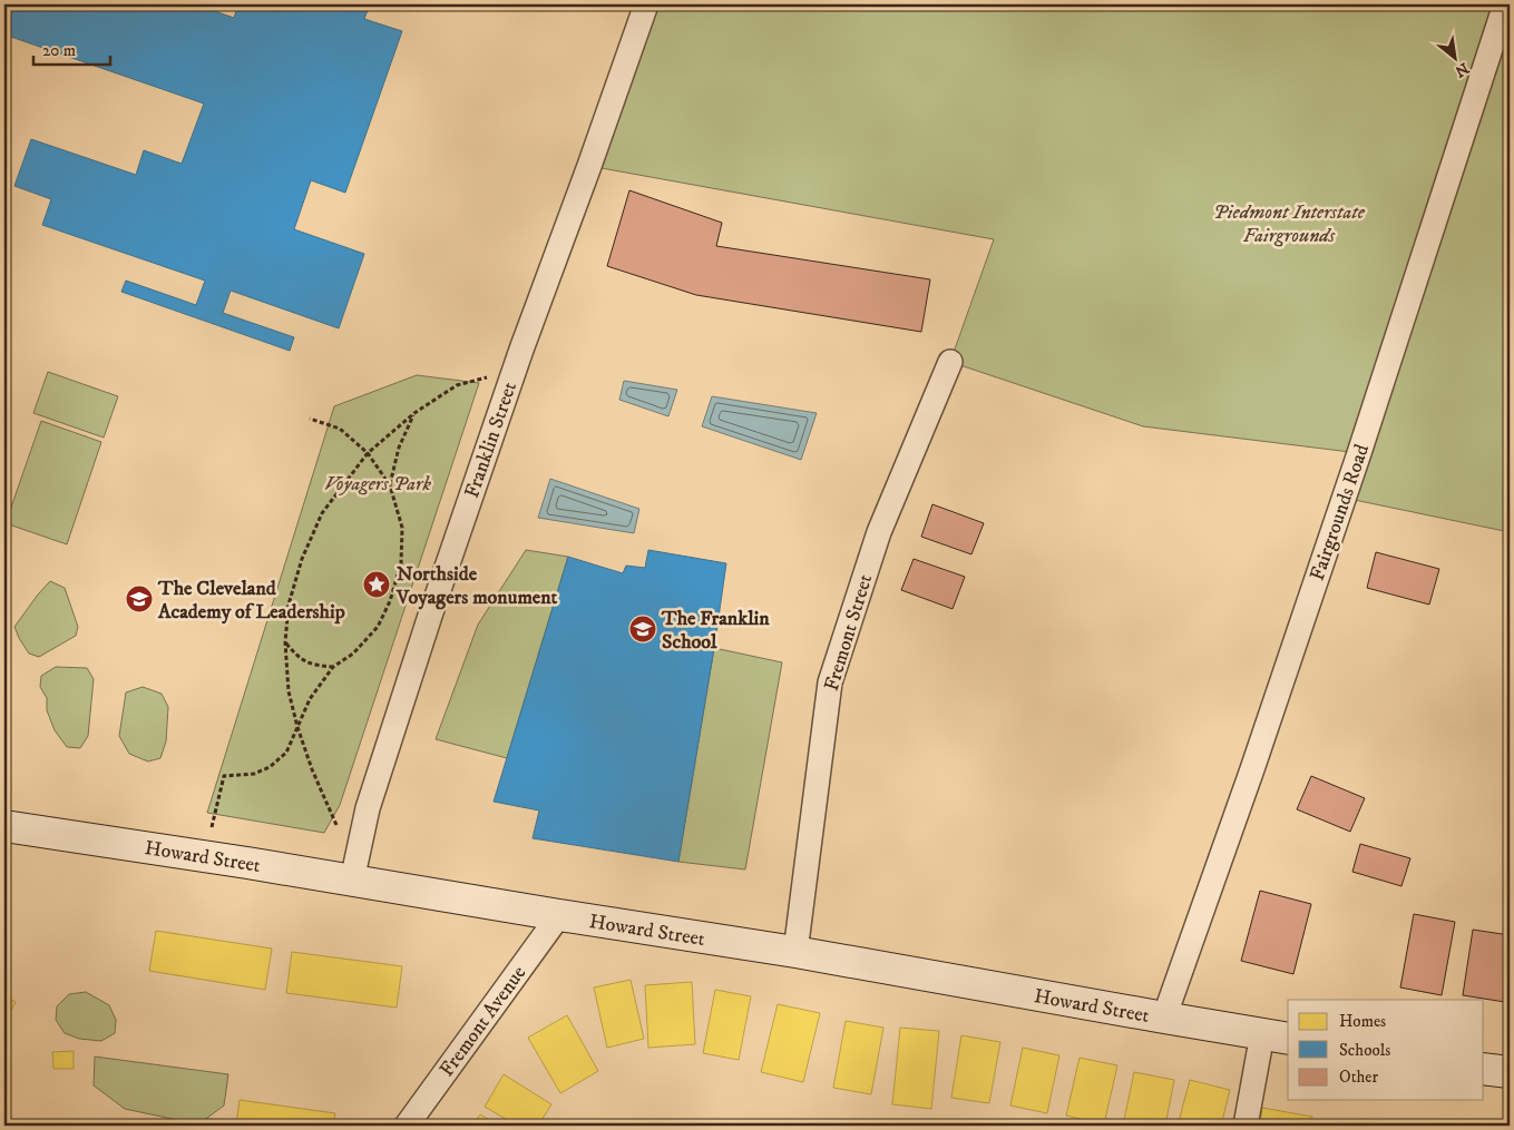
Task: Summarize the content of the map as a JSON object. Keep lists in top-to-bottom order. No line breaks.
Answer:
{"streets":{"street":["Franklin Street","Fairgrounds Road","Fremont Street","Howard Street","Fremont Avenue"]},"crossings":[["Franklin Street","Howard Street"],["Fairgrounds Road","Howard Street"],["Fremont Street","Howard Street"],["Howard Street","Fremont Avenue"]],"parks":["Piedmont Interstate Fairgrounds","Voyagers Park"],"places":{"place":["Northside Voyagers monument"],"school or university":["The Cleveland Academy of Leadership","The Franklin School"]},"legend":["Homes","Schools","Other"],"scale_bar":"20 m","north":"bottom right"}
